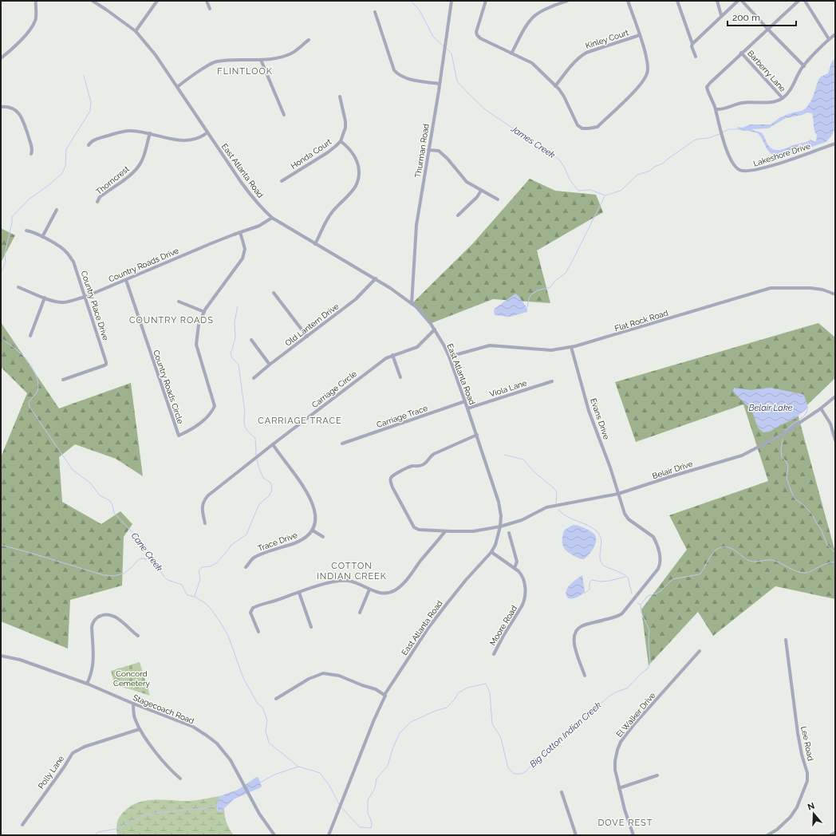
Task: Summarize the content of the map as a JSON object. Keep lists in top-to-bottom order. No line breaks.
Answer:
{"streets":{"street":["Kinley Court","Barberry Lane","Thurman Road","Honda Court","Lakeshore Drive","East Atlanta Road","Thorncrest","Country Roads Drive","Country Place Drive","Flat Rock Road","Old Lantern Drive","Country Roads Circle","Viola Lane","Carriage Circle","Carriage Trace","Evans Drive","Belair Drive","Trace Drive","Moore Road","Stagecoach Road","El Walker Drive","Lee Road","Polly Lane"]},"crossings":[["Thurman Road","East Atlanta Road"],["East Atlanta Road","Country Roads Drive"],["East Atlanta Road","Flat Rock Road"],["East Atlanta Road","Old Lantern Drive"],["East Atlanta Road","Viola Lane"],["East Atlanta Road","Carriage Circle"],["East Atlanta Road","Carriage Trace"],["East Atlanta Road","Belair Drive"],["East Atlanta Road","Moore Road"],["Country Roads Drive","Country Place Drive"],["Country Roads Drive","Country Roads Circle"],["Flat Rock Road","Evans Drive"],["Evans Drive","Belair Drive"]],"districts":["FLINTLOOK","COUNTRY ROADS","CARRIAGE TRACE","COTTON INDIAN CREEK","DOVE REST"],"water":["James Creek","Belair Lake","Cane Creek","Big Cotton Indian Creek"],"parks":["Concord Cemetery"],"scale_bar":"200 m","north":"top"}
